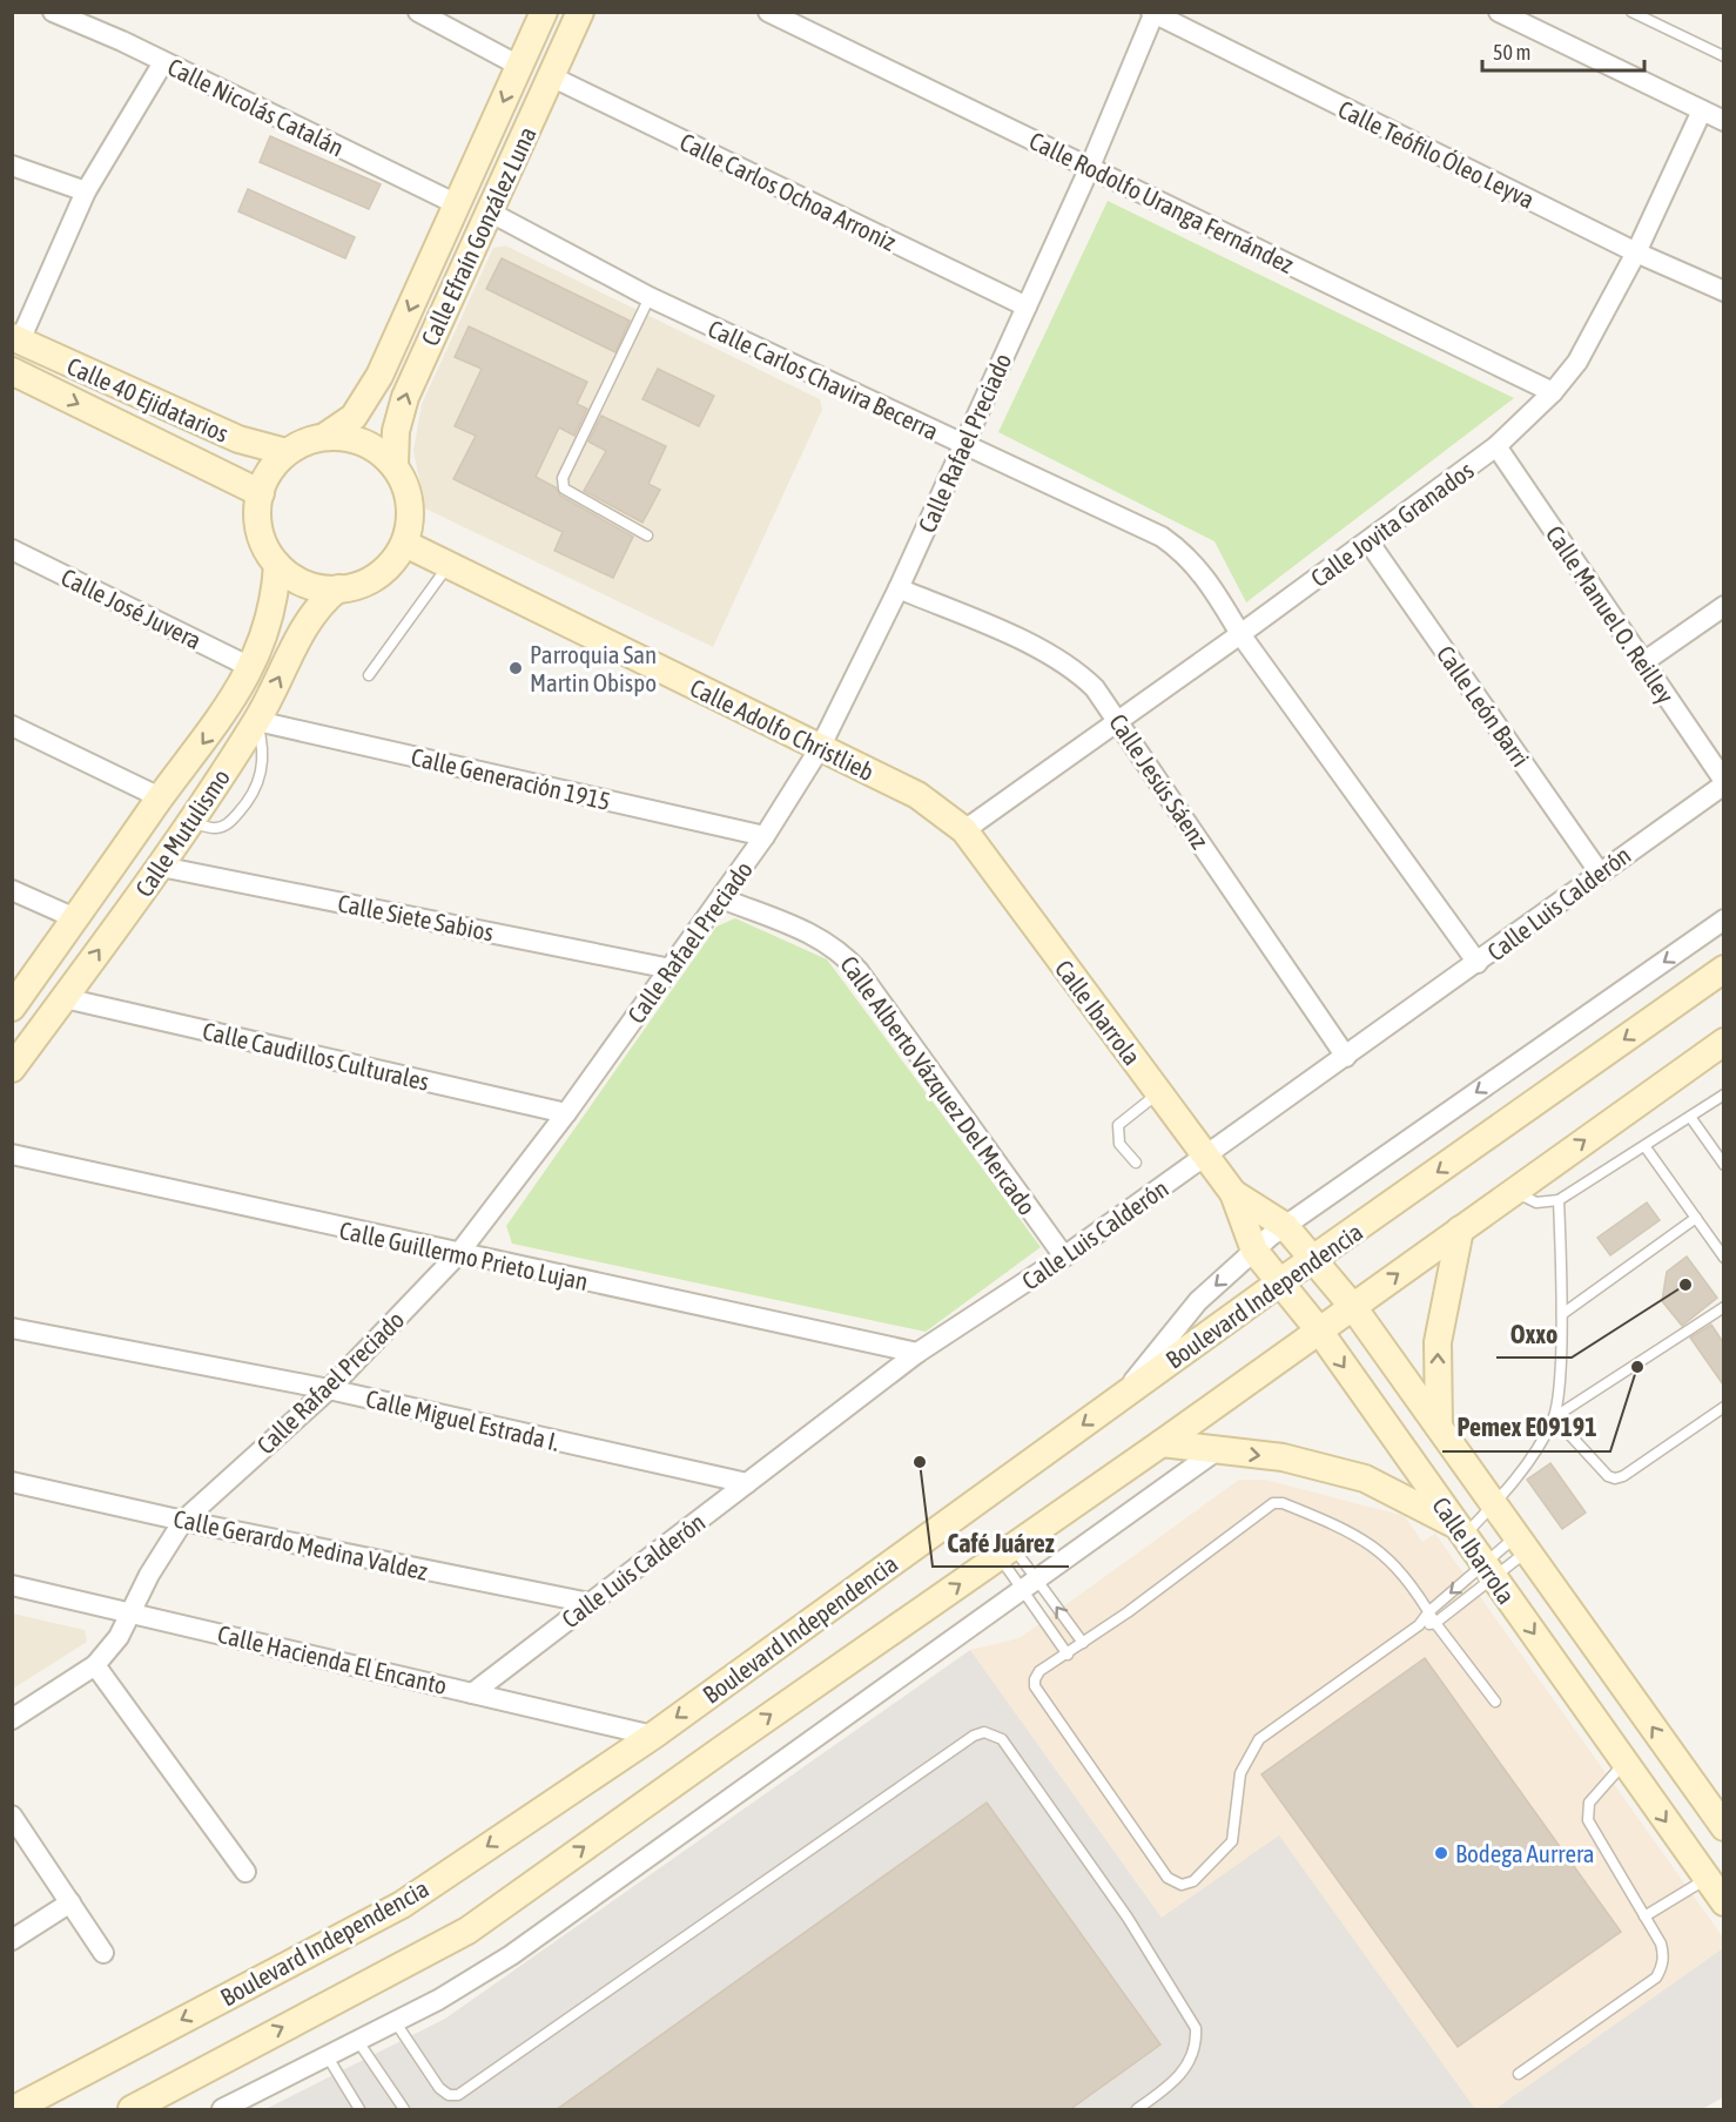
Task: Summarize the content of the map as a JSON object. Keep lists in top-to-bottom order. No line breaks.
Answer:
{"streets":{"main road":["Calle Efraín González Luna","Calle 40 Ejidatarios","Calle Adolfo Christlieb","Calle Mutulismo","Calle Ibarrola","Boulevard Independencia"],"street":["Calle Nicolás Catalán","Calle Teófilo Óleo Leyva","Calle Carlos Ochoa Arroniz","Calle Rodolfo Uranga Fernández","Calle Carlos Chavira Becerra","Calle Rafael Preciado","Calle Jovita Granados","Calle José Juvera","Calle Manuel O. Reilley","Calle León Barri","Calle Generación 1915","Calle Jesús Sáenz","Calle Luis Calderón","Calle Siete Sabios","Calle Caudillos Culturales","Calle Alberto Vázquez Del Mercado","Calle Guillermo Prieto Lujan","Calle Miguel Estrada I.","Calle Gerardo Medina Valdez","Calle Hacienda El Encanto"]},"crossings":[["Calle Nicolás Catalán","Calle Efraín González Luna"],["Calle Teófilo Óleo Leyva","Calle Rafael Preciado"],["Calle Teófilo Óleo Leyva","Calle Jovita Granados"],["Calle Carlos Ochoa Arroniz","Calle Efraín González Luna"],["Calle Carlos Ochoa Arroniz","Calle Rafael Preciado"],["Calle Rodolfo Uranga Fernández","Calle Rafael Preciado"],["Calle Rodolfo Uranga Fernández","Calle Jovita Granados"],["Calle Efraín González Luna","Calle Carlos Chavira Becerra"],["Calle Efraín González Luna","Calle 40 Ejidatarios"],["Calle Efraín González Luna","Calle Adolfo Christlieb"],["Calle Efraín González Luna","Calle Mutulismo"],["Calle Carlos Chavira Becerra","Calle Rafael Preciado"],["Calle Carlos Chavira Becerra","Calle Jovita Granados"],["Calle 40 Ejidatarios","Calle Adolfo Christlieb"],["Calle 40 Ejidatarios","Calle Mutulismo"],["Calle Rafael Preciado","Calle Adolfo Christlieb"],["Calle Rafael Preciado","Calle Generación 1915"],["Calle Rafael Preciado","Calle Jesús Sáenz"],["Calle Rafael Preciado","Calle Siete Sabios"],["Calle Rafael Preciado","Calle Caudillos Culturales"],["Calle Rafael Preciado","Calle Alberto Vázquez Del Mercado"],["Calle Rafael Preciado","Calle Guillermo Prieto Lujan"],["Calle Rafael Preciado","Calle Miguel Estrada I."],["Calle Rafael Preciado","Calle Gerardo Medina Valdez"],["Calle Rafael Preciado","Calle Hacienda El Encanto"],["Calle Jovita Granados","Calle Manuel O. Reilley"],["Calle Jovita Granados","Calle León Barri"],["Calle Jovita Granados","Calle Adolfo Christlieb"],["Calle Jovita Granados","Calle Jesús Sáenz"],["Calle Jovita Granados","Calle Ibarrola"],["Calle José Juvera","Calle Mutulismo"],["Calle Manuel O. Reilley","Calle Luis Calderón"],["Calle León Barri","Calle Luis Calderón"],["Calle Adolfo Christlieb","Calle Mutulismo"],["Calle Adolfo Christlieb","Calle Ibarrola"],["Calle Generación 1915","Calle Mutulismo"],["Calle Jesús Sáenz","Calle Luis Calderón"],["Calle Mutulismo","Calle Siete Sabios"],["Calle Mutulismo","Calle Caudillos Culturales"],["Calle Luis Calderón","Calle Ibarrola"],["Calle Luis Calderón","Calle Alberto Vázquez Del Mercado"],["Calle Luis Calderón","Calle Guillermo Prieto Lujan"],["Calle Luis Calderón","Calle Miguel Estrada I."],["Calle Luis Calderón","Calle Gerardo Medina Valdez"],["Calle Luis Calderón","Calle Hacienda El Encanto"],["Calle Ibarrola","Boulevard Independencia"],["Boulevard Independencia","Calle Hacienda El Encanto"]],"places":["Parroquia San Martin Obispo","Oxxo","Pemex E09191","Café Juárez","Bodega Aurrera"],"scale_bar":"50 m"}
